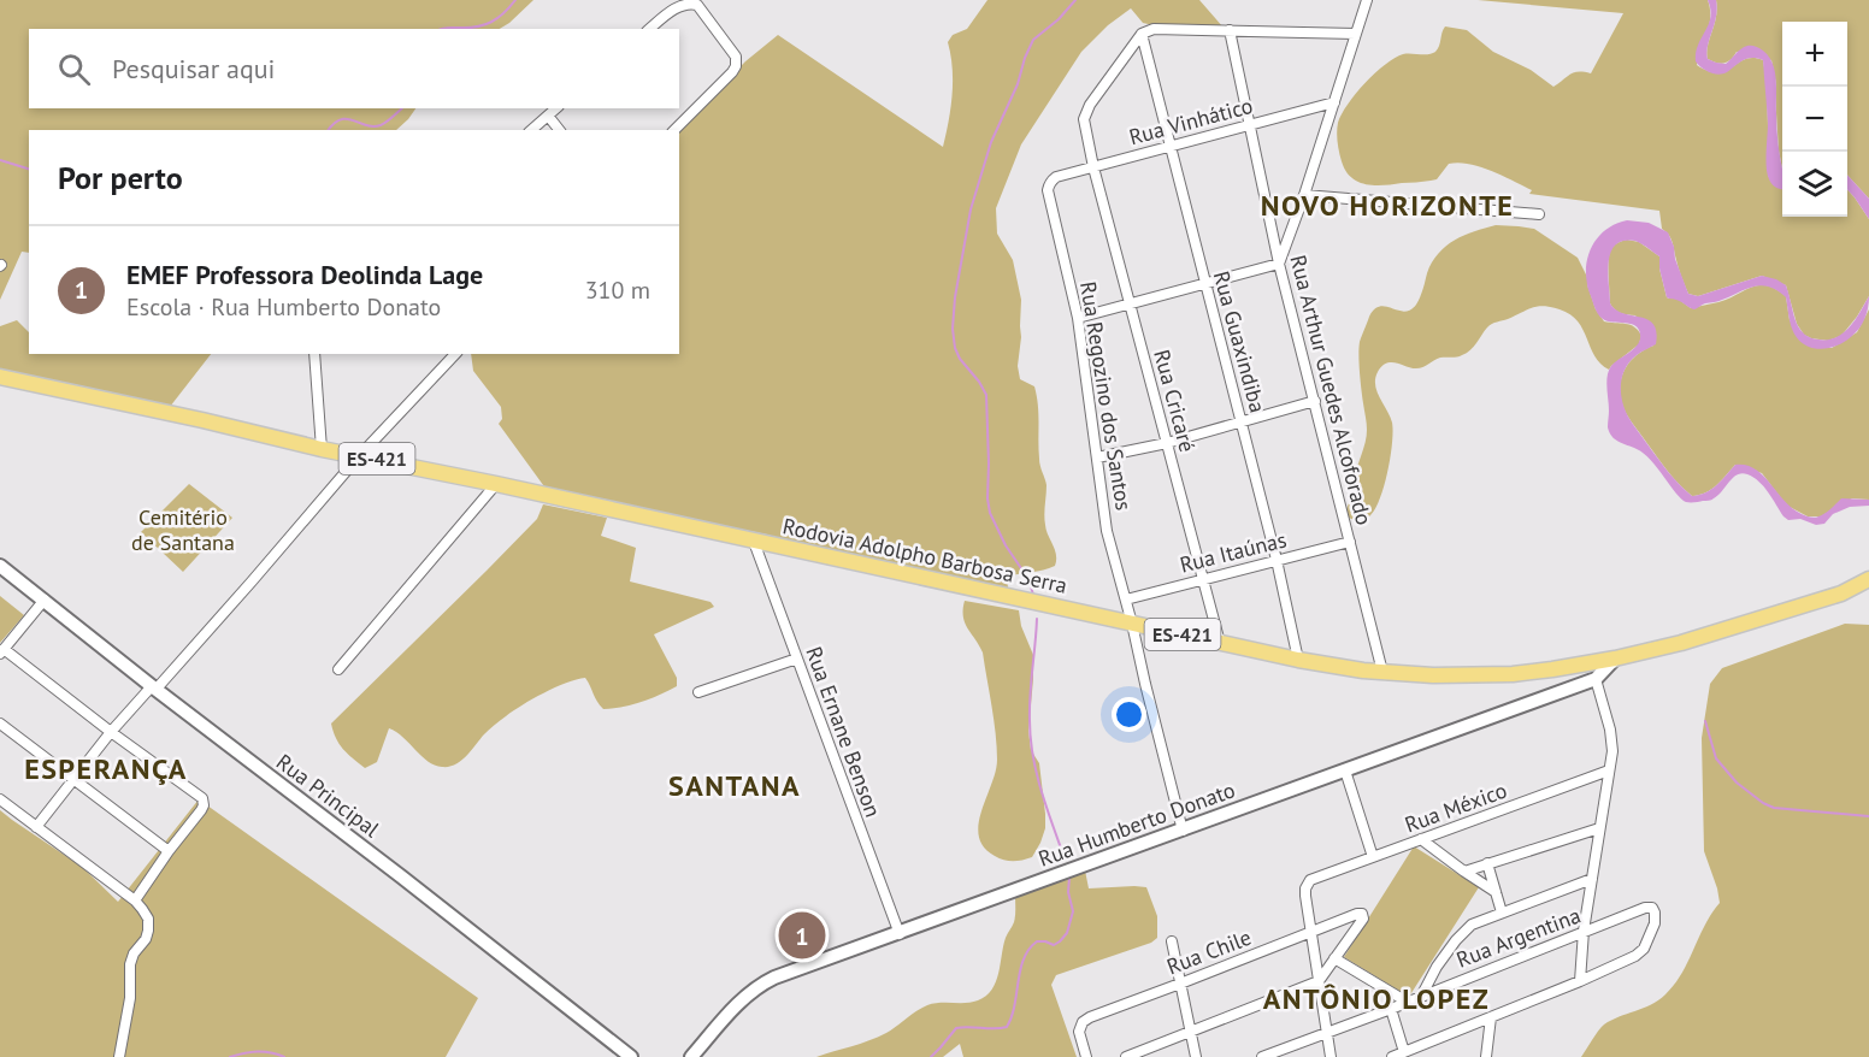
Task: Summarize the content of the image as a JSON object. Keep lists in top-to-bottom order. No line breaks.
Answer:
{"streets":{"main road":["ES-421","Rodovia Adolpho Barbosa Serra","Rua Principal","Rua Humberto Donato"],"street":["Rua Vinhático","Rua Guaxindiba","Rua Arthur Guedes Alcoforado","Rua Regozino dos Santos","Rua Cricaré","Rua Itaúnas","Rua Ernane Benson","Rua México","Rua Argentina","Rua Chile"]},"crossings":[["Rua Vinhático","Rua Guaxindiba"],["Rua Vinhático","Rua Arthur Guedes Alcoforado"],["Rua Vinhático","Rua Regozino dos Santos"],["Rua Vinhático","Rua Cricaré"],["Rua Guaxindiba","Rua Cricaré"],["Rua Guaxindiba","Rua Itaúnas"],["Rua Guaxindiba","Rodovia Adolpho Barbosa Serra"],["Rua Arthur Guedes Alcoforado","Rua Itaúnas"],["Rua Arthur Guedes Alcoforado","Rodovia Adolpho Barbosa Serra"],["Rua Regozino dos Santos","Rua Itaúnas"],["Rua Regozino dos Santos","Rodovia Adolpho Barbosa Serra"],["Rua Regozino dos Santos","Rua Humberto Donato"],["Rua Cricaré","Rua Itaúnas"],["Rua Cricaré","Rodovia Adolpho Barbosa Serra"],["Rodovia Adolpho Barbosa Serra","Rua Ernane Benson"],["Rodovia Adolpho Barbosa Serra","Rua Humberto Donato"],["Rua Ernane Benson","Rua Humberto Donato"],["Rua México","Rua Chile"]],"districts":["NOVO HORIZONTE","ESPERANÇA","SANTANA","ANTÔNIO LOPEZ"],"parks":["Cemitério de Santana"],"page":{"map_buttons":["+","−"],"search":"Pesquisar aqui","heading":"Por perto","list":[{"mark":"1","name":"EMEF Professora Deolinda Lage","note":"Escola · Rua Humberto Donato","value":"310 m"}],"pins":"1"}}
